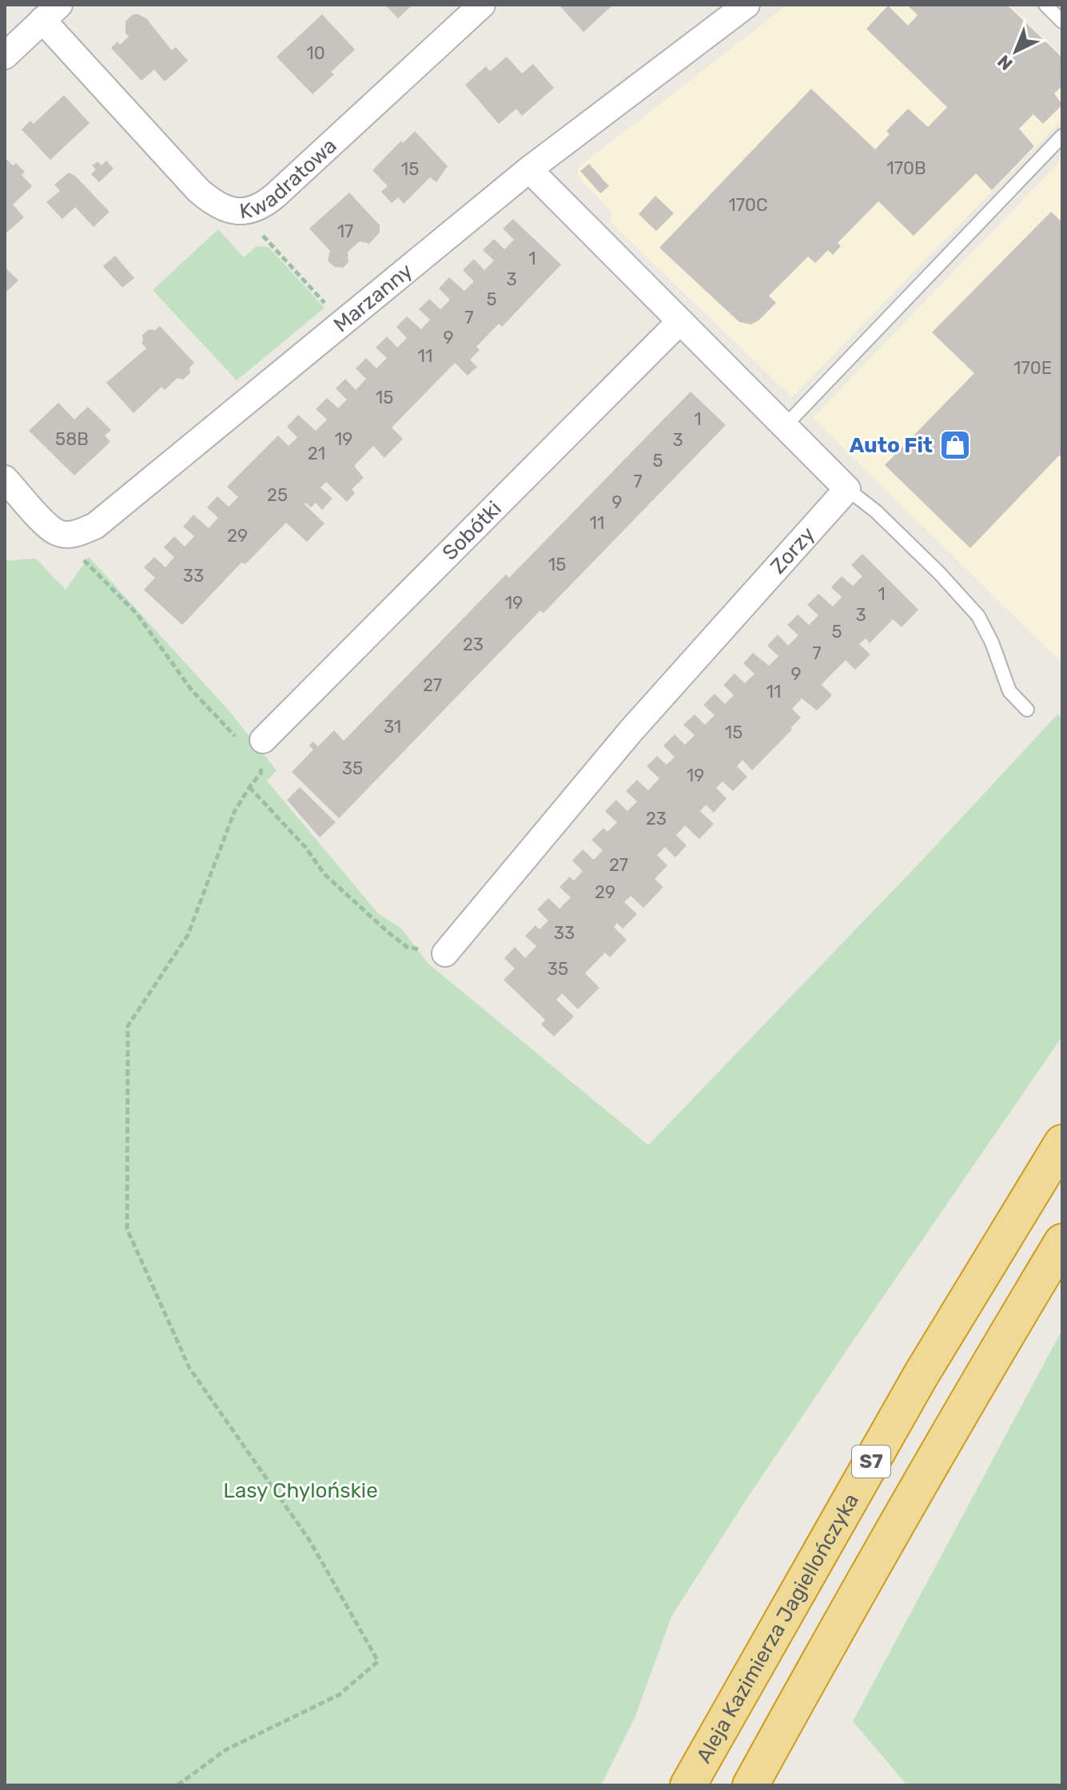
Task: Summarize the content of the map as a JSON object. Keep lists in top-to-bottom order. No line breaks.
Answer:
{"streets":{"highway":["S7","Aleja Kazimierza Jagiellończyka"],"street":["Kwadratowa","Marzanny","Sobótki","Zorzy"]},"parks":["Lasy Chylońskie"],"places":{"shop":["Auto Fit"]},"house_numbers":["10","170B","15","170C","17","1","3","5","7","9","11","170E","15","1","58B","19","3","21","5","7","25","9","11","29","15","33","1","19","3","5","23","7","9","27","11","31","15","35","19","23","27","29","33","35"],"north":"bottom left"}
